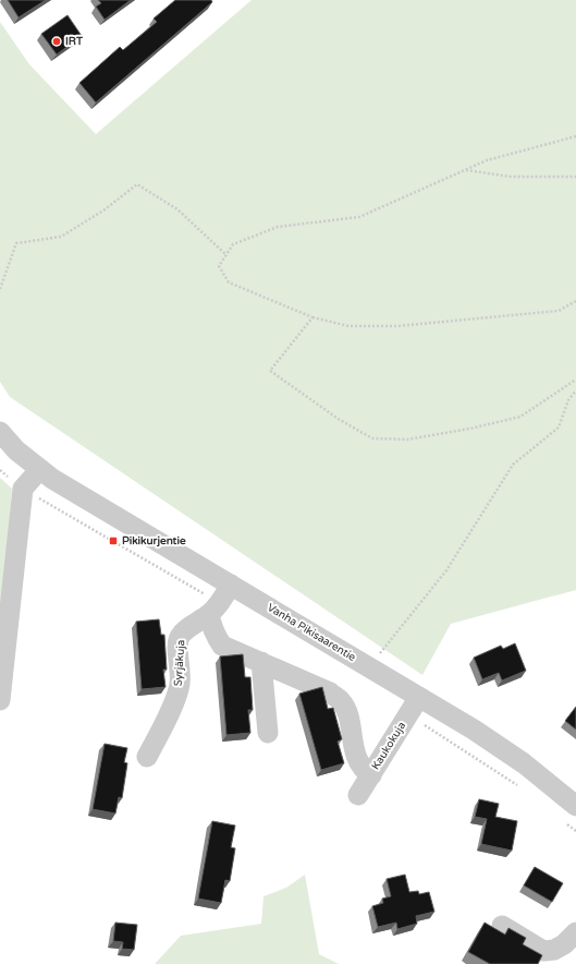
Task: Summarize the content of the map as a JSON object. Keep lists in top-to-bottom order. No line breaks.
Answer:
{"streets":{"street":["Vanha Pikisaarentie","Syrjäkuja","Kaukokuja"]},"crossings":[["Vanha Pikisaarentie","Syrjäkuja"],["Vanha Pikisaarentie","Kaukokuja"]],"places":{"other":["IRT"],"transit":["Pikikurjentie"]}}
